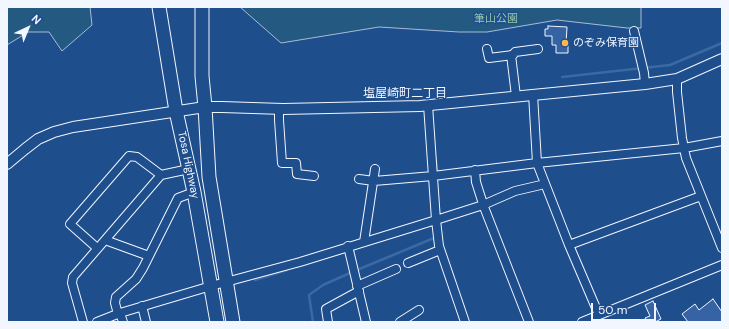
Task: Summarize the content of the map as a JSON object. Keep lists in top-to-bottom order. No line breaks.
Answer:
{"streets":{"highway":["Tosa Highway"]},"districts":["塩屋崎町二丁目"],"parks":["筆山公園"],"places":["のぞみ保育園"],"scale_bar":"50 m","north":"top right"}
